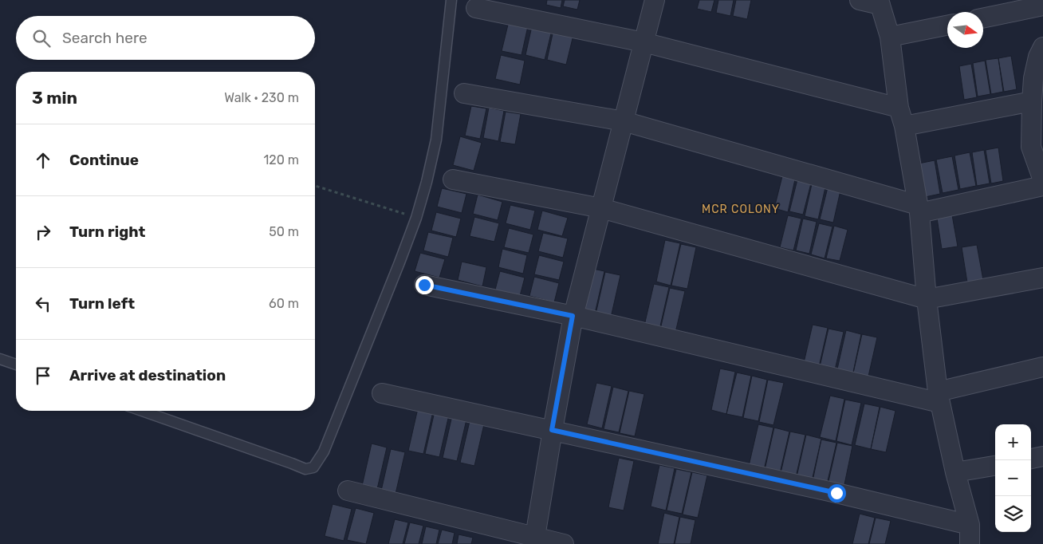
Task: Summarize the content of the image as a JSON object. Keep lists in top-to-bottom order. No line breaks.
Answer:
{"districts":["MCR COLONY"],"north":"right","page":{"search":"Search here","heading":["3 min","Walk · 230 m"],"list":[["Continue","120 m"],["Turn right","50 m"],["Turn left","60 m"],"Arrive at destination"],"map_buttons":["+","−"]}}
